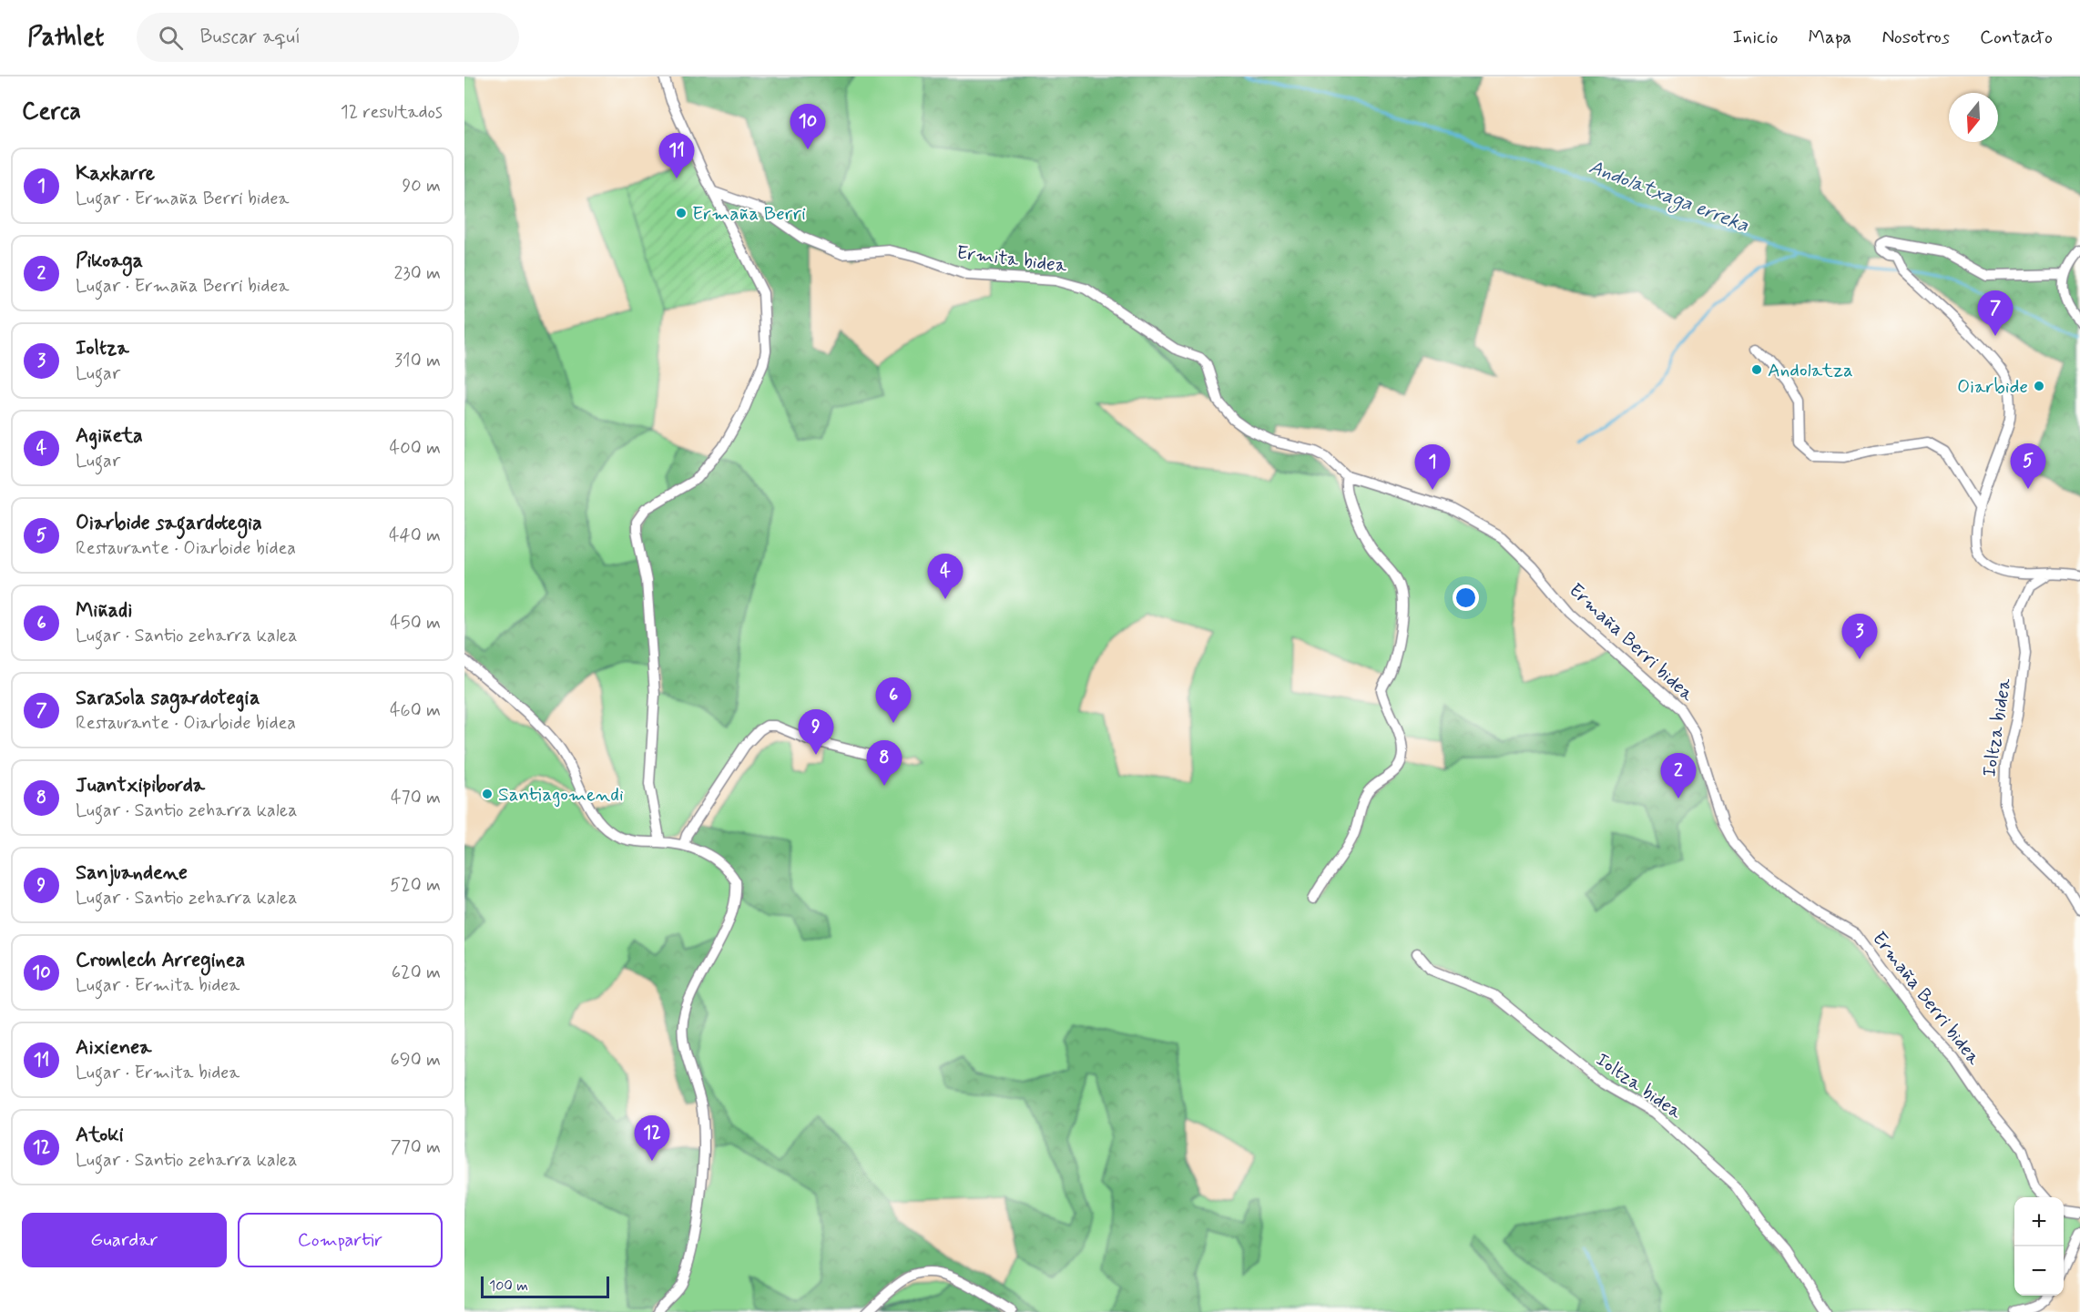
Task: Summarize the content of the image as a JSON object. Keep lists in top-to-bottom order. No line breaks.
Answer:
{"streets":{"street":["Ermita bidea","Ermaña Berri bidea","Ioltza bidea"]},"crossings":[["Ermita bidea","Ermaña Berri bidea"]],"water":["Andolatxaga erreka"],"places":["Ermaña Berri","Andolatza","Oiarbide","Santiagomendi"],"scale_bar":"100 m","north":"bottom","page":{"header":"Pathlet","search":"Buscar aquí","nav":["Inicio","Mapa","Nosotros","Contacto"],"heading":["Cerca","12 resultados"],"pins":["10","11","7","5","1","4","3","6","9","8","2","12"],"list":[{"mark":"1","name":"Kaxkarre","note":"Lugar · Ermaña Berri bidea","value":"90 m"},{"mark":"2","name":"Pikoaga","note":"Lugar · Ermaña Berri bidea","value":"230 m"},{"mark":"3","name":"Ioltza","note":"Lugar","value":"310 m"},{"mark":"4","name":"Agiñeta","note":"Lugar","value":"400 m"},{"mark":"5","name":"Oiarbide sagardotegia","note":"Restaurante · Oiarbide bidea","value":"440 m"},{"mark":"6","name":"Miñadi","note":"Lugar · Santio zeharra kalea","value":"450 m"},{"mark":"7","name":"Sarasola sagardotegia","note":"Restaurante · Oiarbide bidea","value":"460 m"},{"mark":"8","name":"Juantxipiborda","note":"Lugar · Santio zeharra kalea","value":"470 m"},{"mark":"9","name":"Sanjuandene","note":"Lugar · Santio zeharra kalea","value":"520 m"},{"mark":"10","name":"Cromlech Arreginea","note":"Lugar · Ermita bidea","value":"620 m"},{"mark":"11","name":"Aixienea","note":"Lugar · Ermita bidea","value":"690 m"},{"mark":"12","name":"Atoki","note":"Lugar · Santio zeharra kalea","value":"770 m"}],"buttons":["Guardar","Compartir"],"map_buttons":["+","−"],"scale":"100 m"}}
